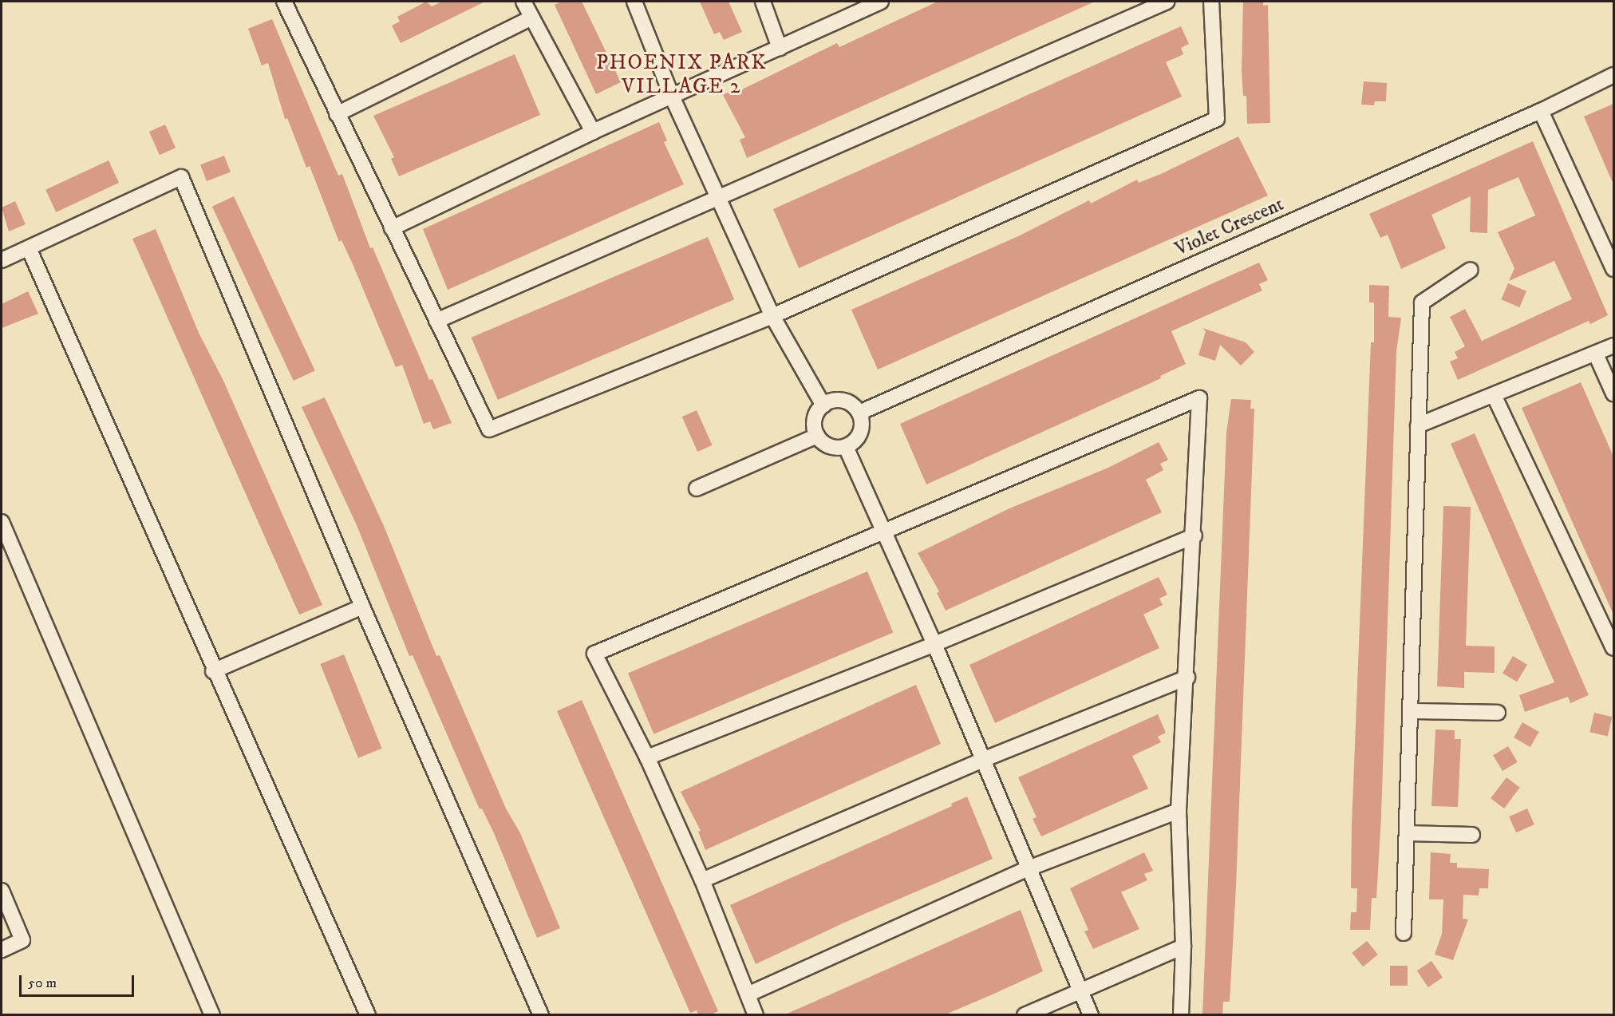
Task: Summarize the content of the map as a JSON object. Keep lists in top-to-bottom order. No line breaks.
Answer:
{"streets":{"street":["Violet Crescent"]},"districts":["PHOENIX PARK VILLAGE 2"],"scale_bar":"50 m"}
